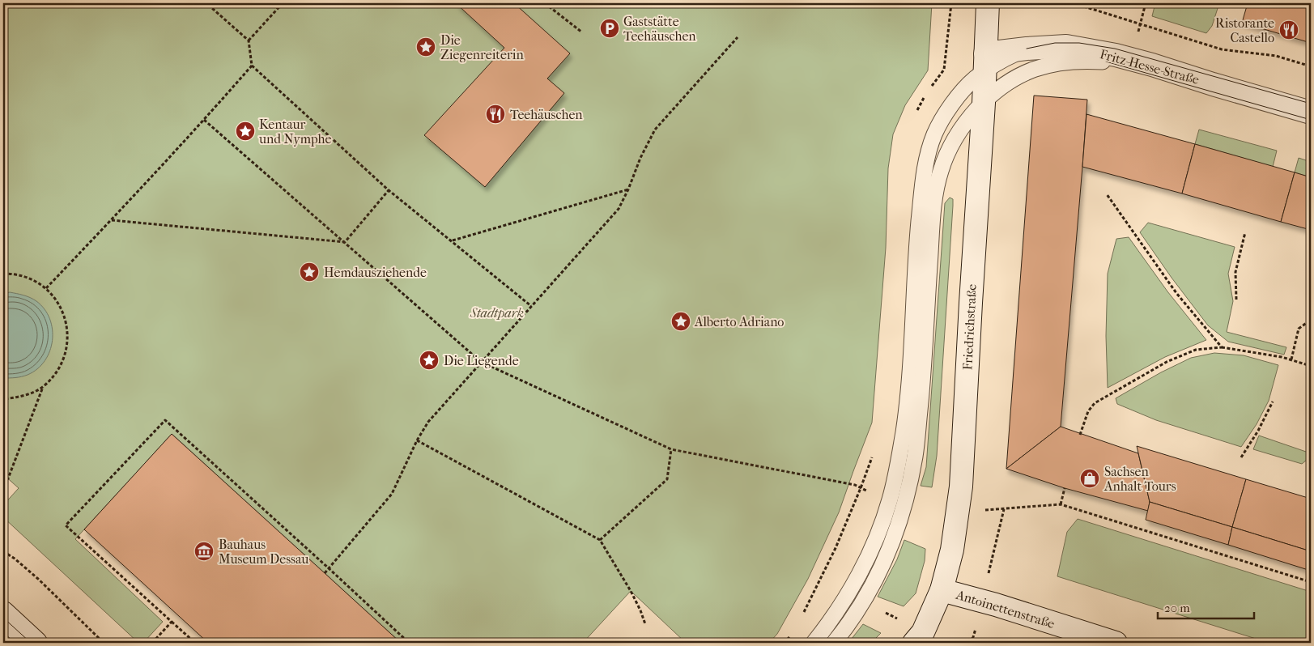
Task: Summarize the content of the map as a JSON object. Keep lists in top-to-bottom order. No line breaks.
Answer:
{"streets":{"street":["Fritz-Hesse-Straße","Friedrichstraße","Antoinettenstraße"]},"crossings":[["Fritz-Hesse-Straße","Friedrichstraße"],["Friedrichstraße","Antoinettenstraße"]],"parks":["Stadtpark"],"places":{"parking":["Gaststätte Teehäuschen"],"restaurant":["Ristorante Castello","Teehäuschen"],"place":["Die Ziegenreiterin","Kentaur und Nymphe","Hemdausziehende","Alberto Adriano","Die Liegende"],"shop":["Sachsen Anhalt Tours"],"museum":["Bauhaus Museum Dessau"]},"scale_bar":"20 m"}
